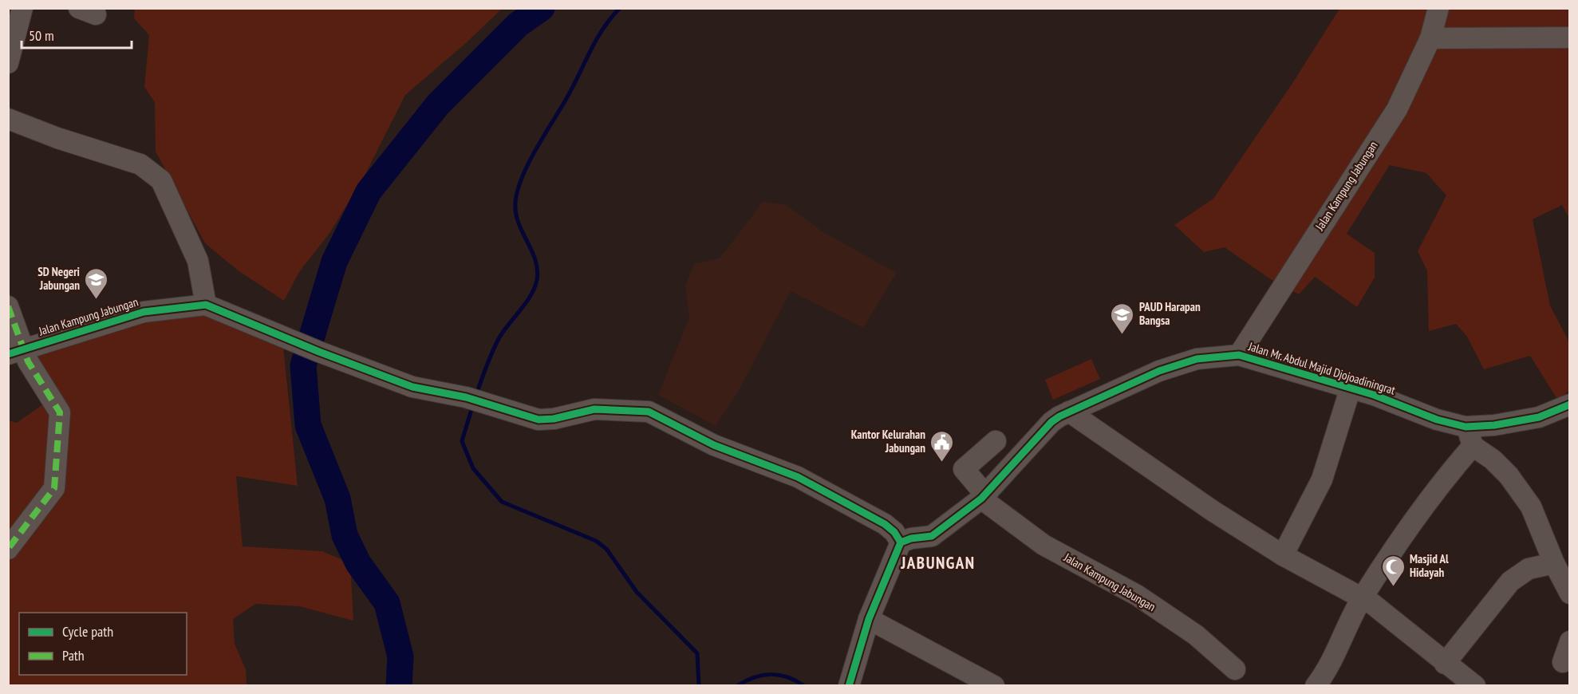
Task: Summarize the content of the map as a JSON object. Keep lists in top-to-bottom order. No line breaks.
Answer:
{"streets":{"street":["Jalan Kampung Jabungan","Jalan Mr. Abdul Majid Djojoadiningrat"]},"crossings":[["Jalan Kampung Jabungan","Jalan Mr. Abdul Majid Djojoadiningrat"]],"districts":["JABUNGAN"],"places":{"school or university":["SD Negeri Jabungan","PAUD Harapan Bangsa"],"public building":["Kantor Kelurahan Jabungan"],"mosque":["Masjid Al Hidayah"]},"legend":["Cycle path","Path"],"scale_bar":"50 m"}
